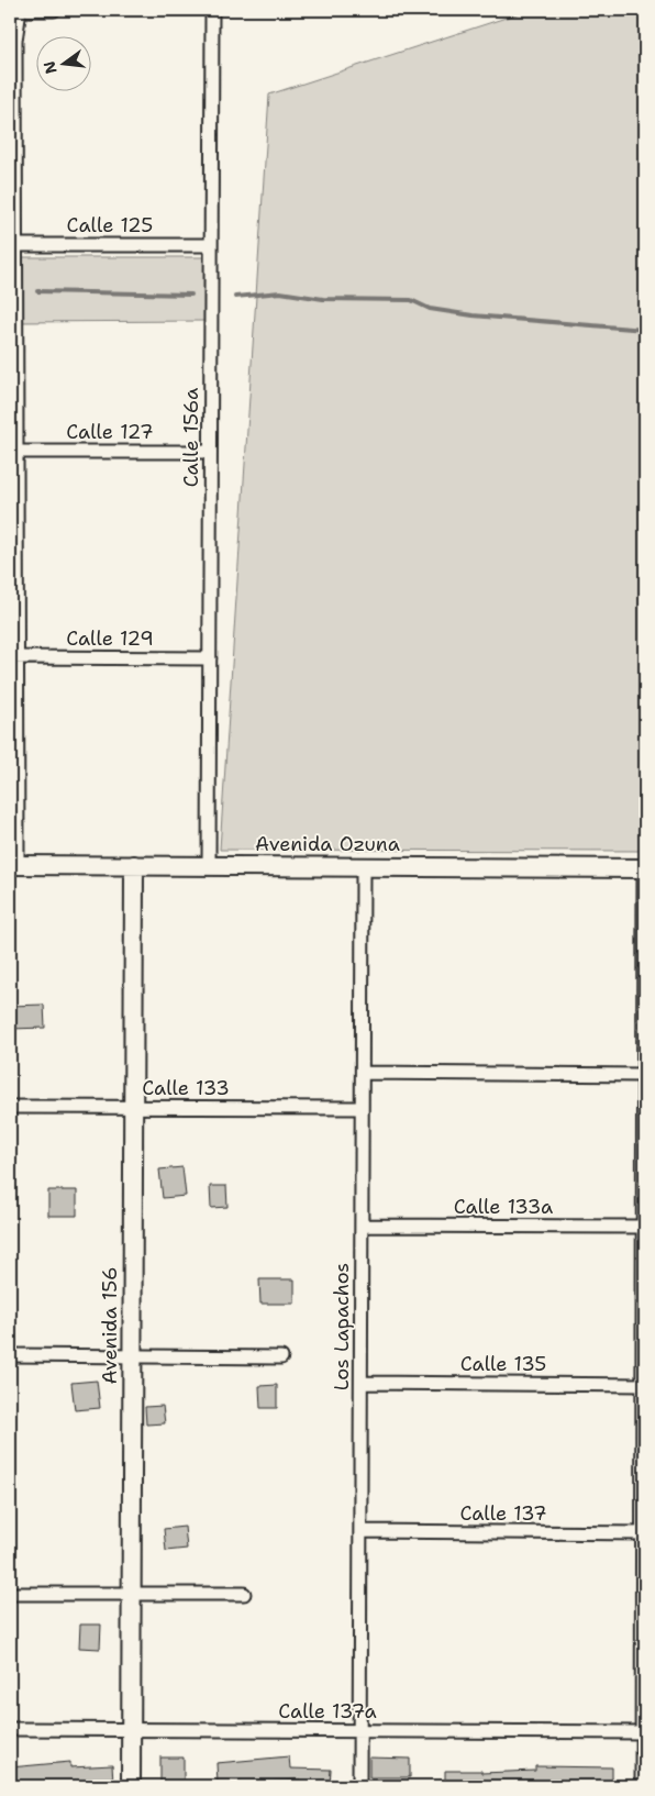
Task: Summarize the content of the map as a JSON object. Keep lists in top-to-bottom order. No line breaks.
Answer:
{"streets":{"main road":["Avenida Ozuna","Avenida 156"],"street":["Calle 125","Calle 127","Calle 156a","Calle 129","Calle 133","Calle 133a","Los Lapachos","Calle 135","Calle 137","Calle 137a"]},"crossings":[["Calle 125","Calle 156a"],["Calle 127","Calle 156a"],["Calle 156a","Calle 129"],["Calle 156a","Avenida Ozuna"],["Avenida Ozuna","Avenida 156"],["Avenida Ozuna","Los Lapachos"],["Calle 133","Avenida 156"],["Calle 133","Los Lapachos"],["Calle 133a","Los Lapachos"],["Avenida 156","Calle 137a"],["Los Lapachos","Calle 135"],["Los Lapachos","Calle 137"],["Los Lapachos","Calle 137a"]],"north":"left"}
